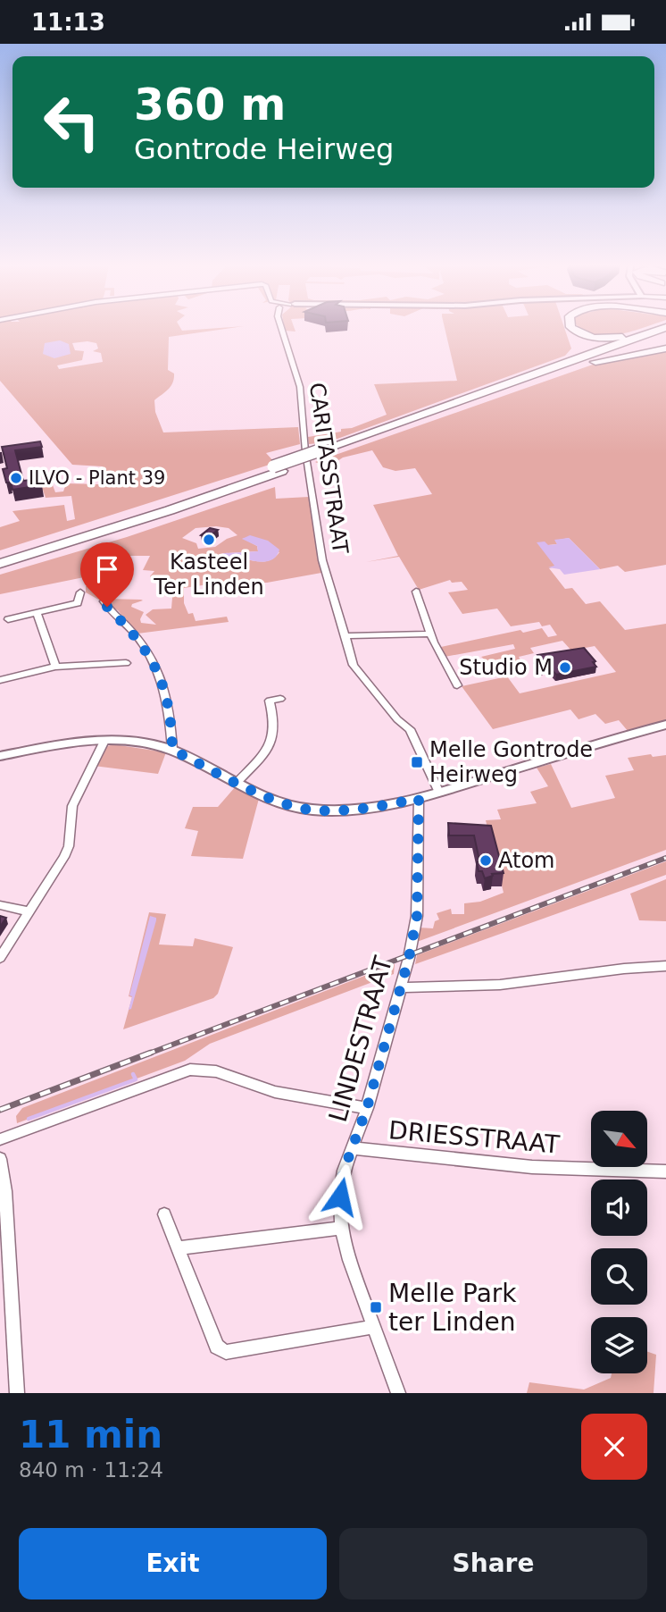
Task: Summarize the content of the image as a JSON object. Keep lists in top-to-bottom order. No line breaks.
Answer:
{"streets":{"street":["CARITASSTRAAT","LINDESTRAAT","DRIESSTRAAT"]},"crossings":[["LINDESTRAAT","DRIESSTRAAT"]],"places":{"other":["ILVO - Plant 39","Kasteel Ter Linden","Studio M","Atom"],"transit":["Melle Gontrode Heirweg","Melle Park ter Linden"]},"north":"bottom right","page":{"status":"11:13","turn":["360 m","Gontrode Heirweg"],"heading":["11 min","840 m · 11:24"],"buttons":["Exit","Share"]}}
